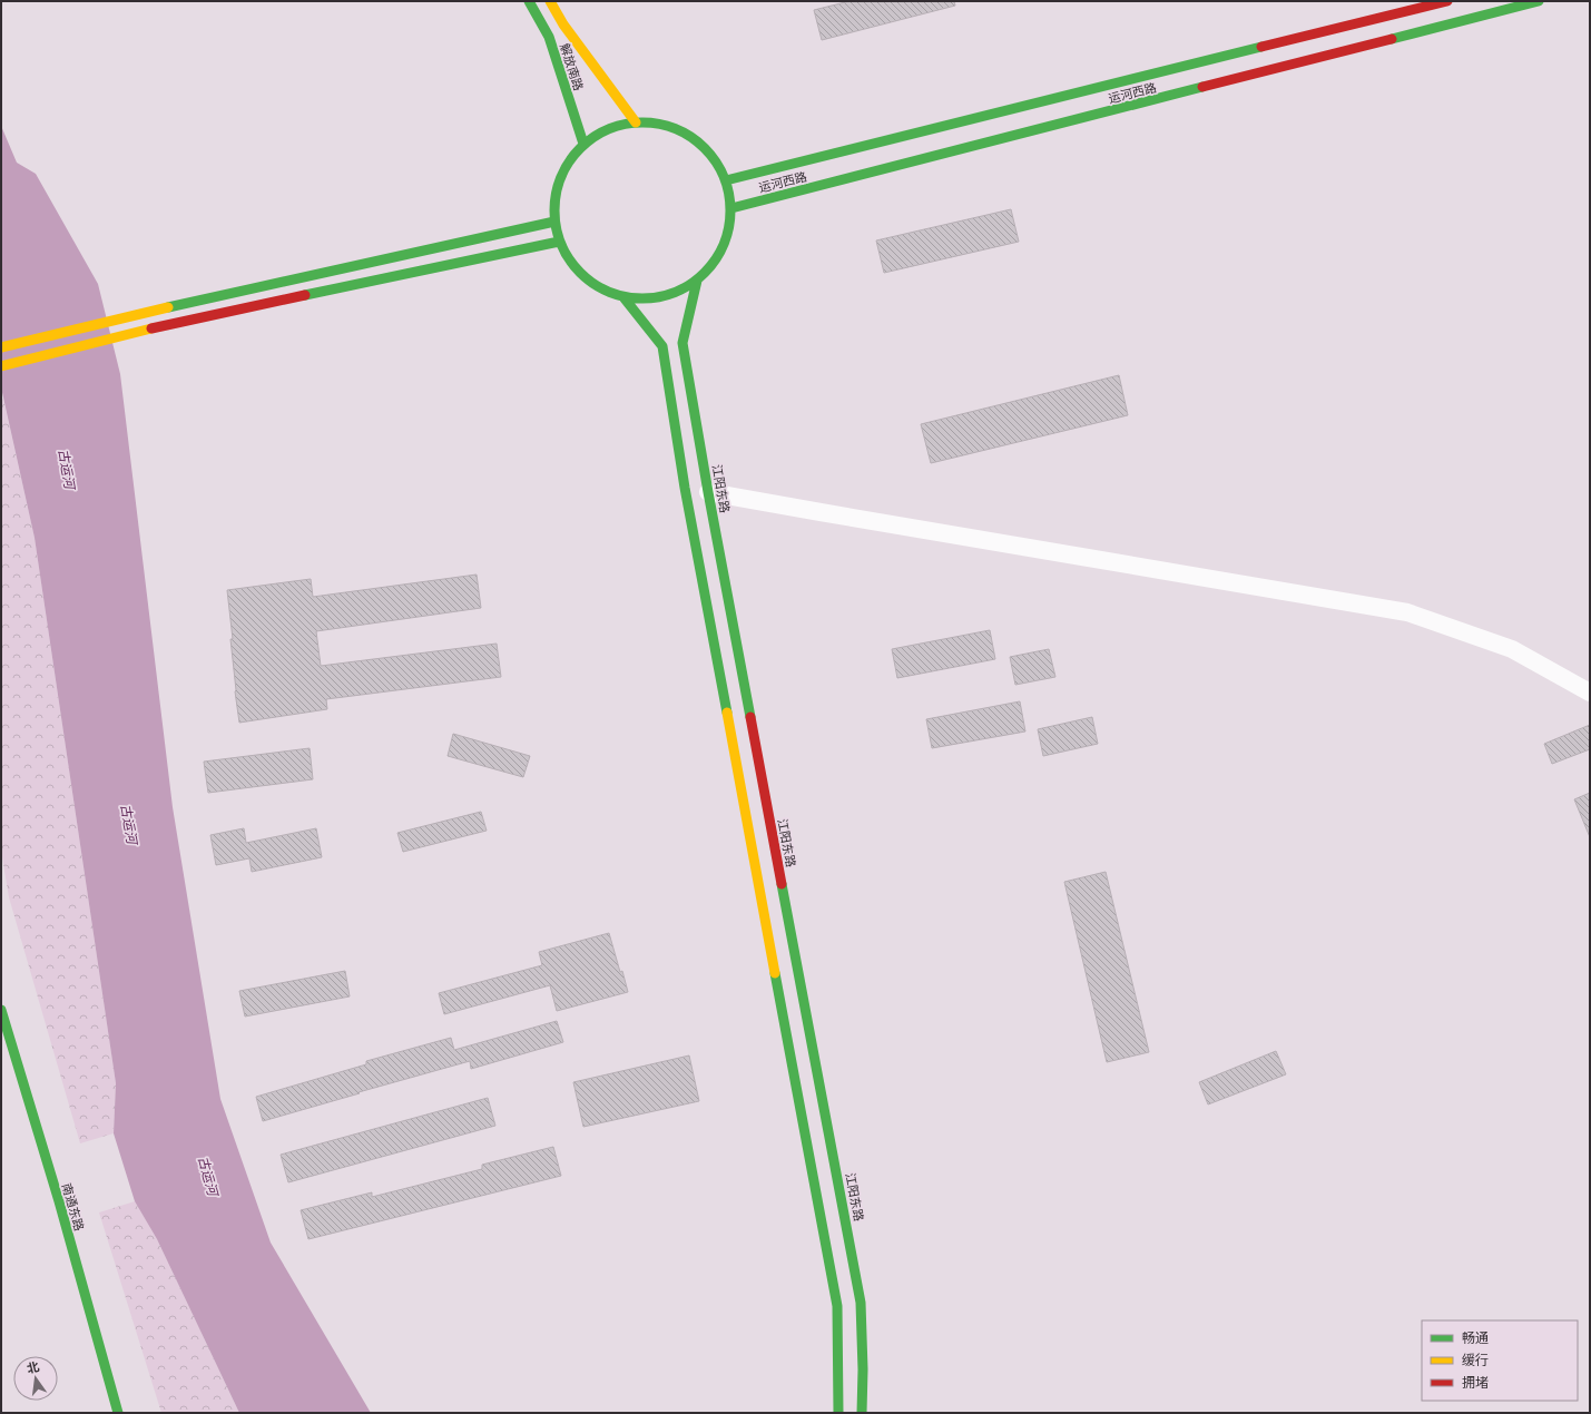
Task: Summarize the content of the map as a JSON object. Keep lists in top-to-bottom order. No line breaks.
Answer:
{"streets":{"main road":["解放南路","运河西路","江阳东路","南通东路"]},"water":["古运河"],"legend":["畅通","缓行","拥堵"],"north":"top"}
